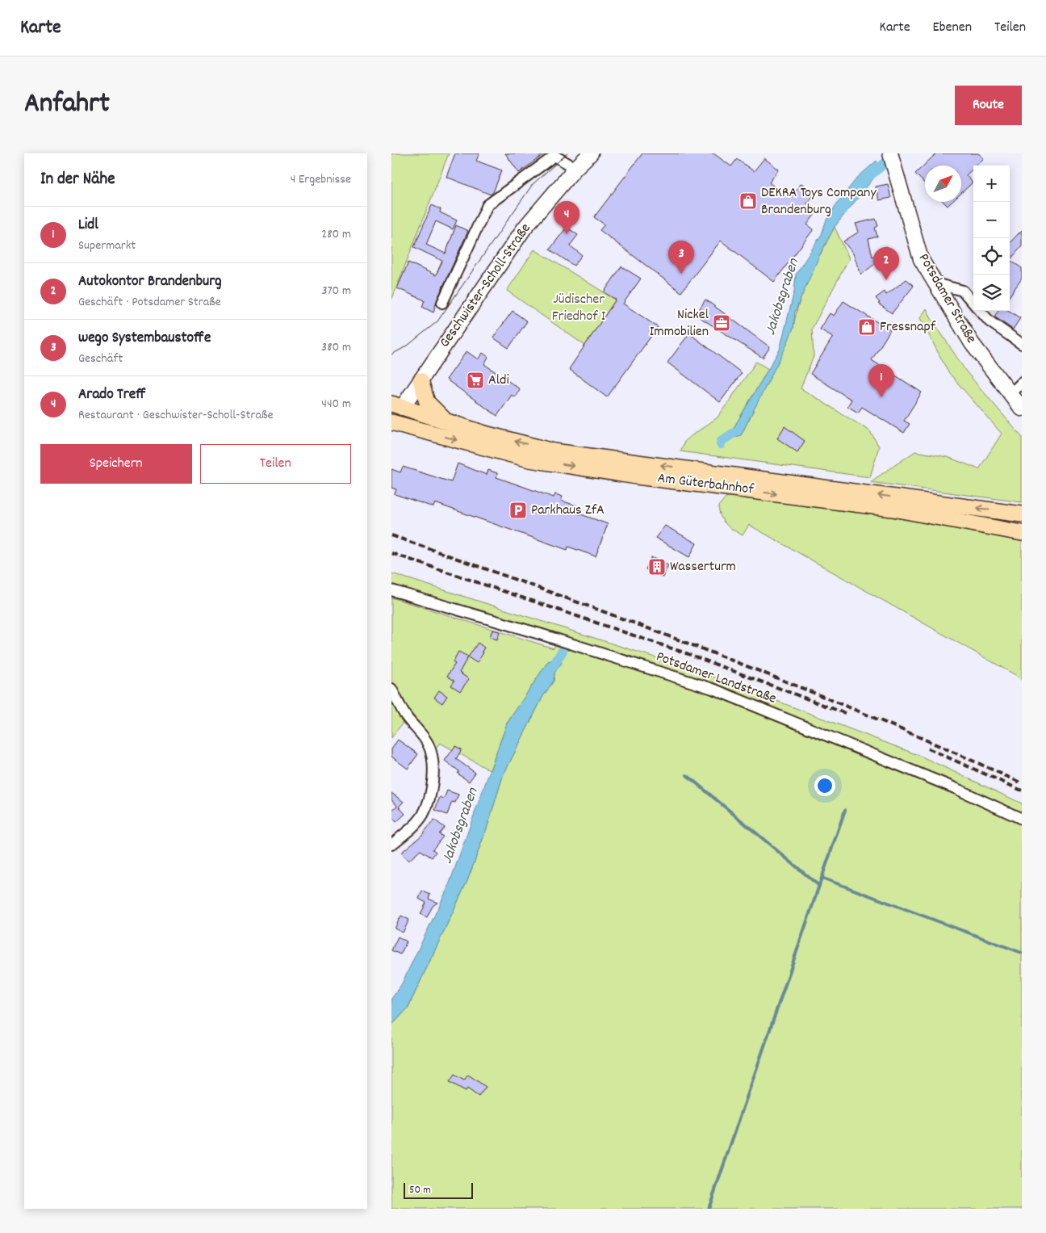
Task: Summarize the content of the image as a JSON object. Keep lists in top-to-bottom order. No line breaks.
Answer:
{"streets":{"main road":["Am Güterbahnhof"],"street":["Geschwister-Scholl-Straße","Potsdamer Straße","Potsdamer Landstraße"]},"crossings":[["Geschwister-Scholl-Straße","Am Güterbahnhof"]],"water":["Jakobsgraben"],"parks":["Jüdischer Friedhof I"],"places":{"shop":["DEKRA Toys Company Brandenburg","Fressnapf"],"office":["Nickel Immobilien"],"supermarket":["Aldi"],"parking":["Parkhaus ZfA"],"building":["Wasserturm"]},"scale_bar":"50 m","north":"top right","page":{"header":"Karte","nav":["Karte","Ebenen","Teilen"],"title":"Anfahrt","buttons":["Route",["Speichern","Teilen"]],"heading":["In der Nähe","4 Ergebnisse"],"map_buttons":["+","−"],"pins":["4","3","2","1"],"list":[{"mark":"1","name":"Lidl","note":"Supermarkt","value":"280 m"},{"mark":"2","name":"Autokontor Brandenburg","note":"Geschäft · Potsdamer Straße","value":"370 m"},{"mark":"3","name":"wego Systembaustoffe","note":"Geschäft","value":"380 m"},{"mark":"4","name":"Arado Treff","note":"Restaurant · Geschwister-Scholl-Straße","value":"440 m"}],"scale":"50 m"}}
